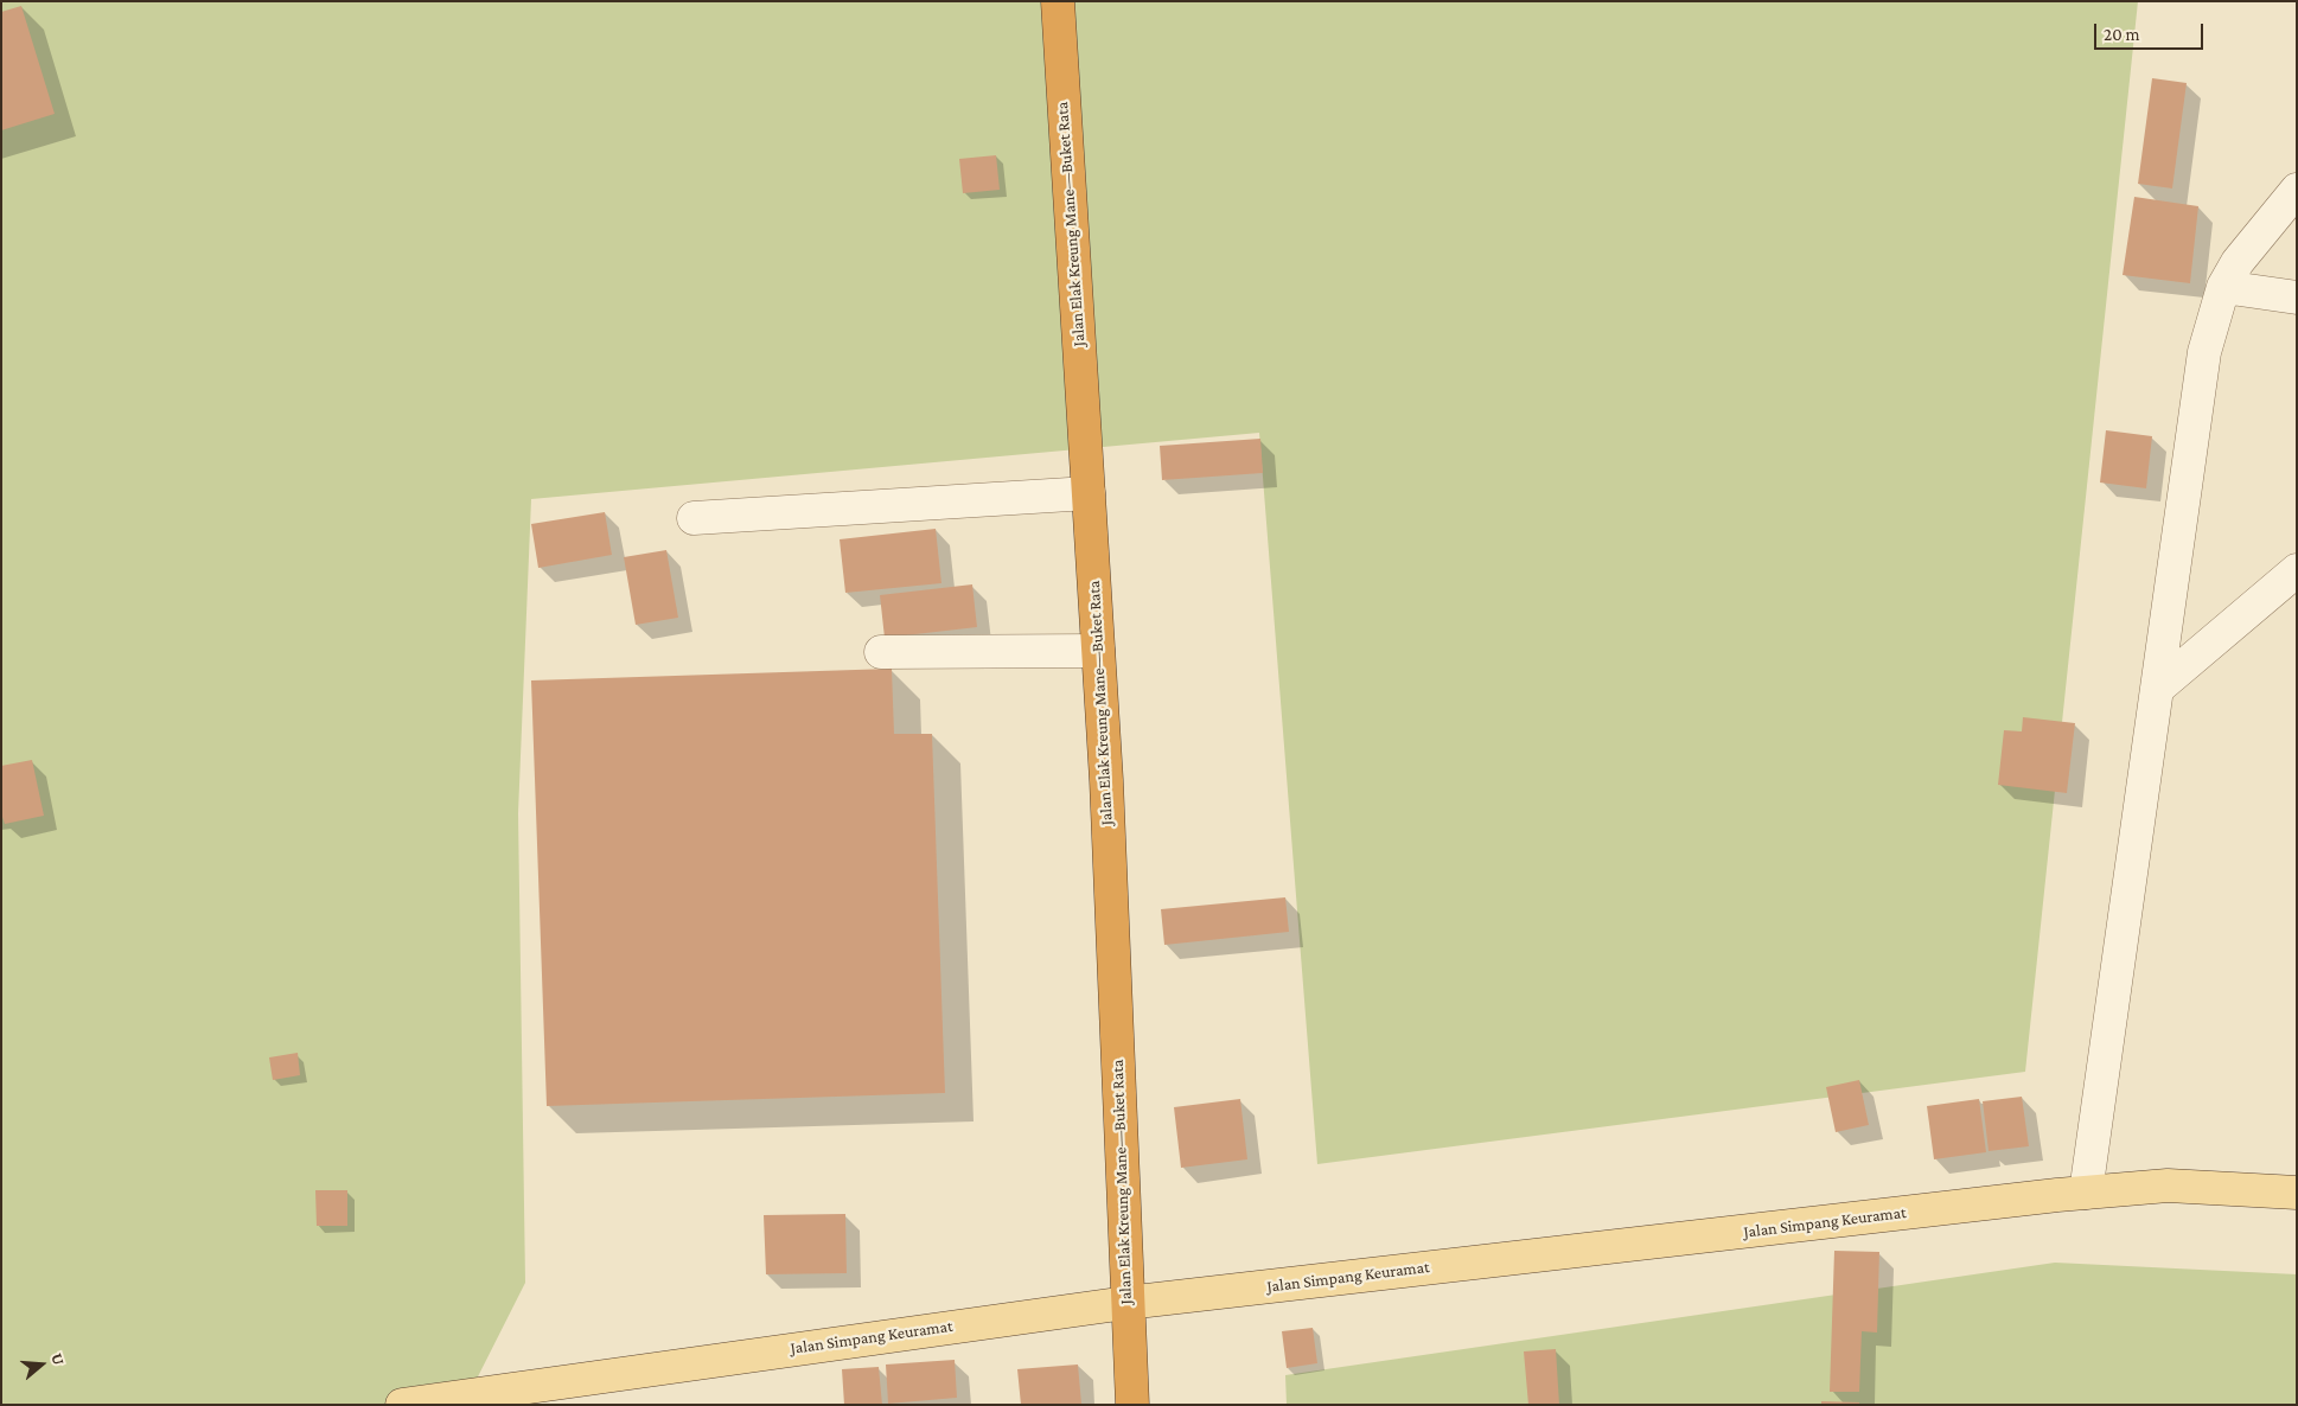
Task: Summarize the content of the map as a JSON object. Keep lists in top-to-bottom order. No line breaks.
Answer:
{"streets":{"highway":["Jalan Elak Kreung Mane—Buket Rata"],"main road":["Jalan Simpang Keuramat"]},"crossings":[["Jalan Elak Kreung Mane—Buket Rata","Jalan Simpang Keuramat"]],"scale_bar":"20 m","north":"right"}
